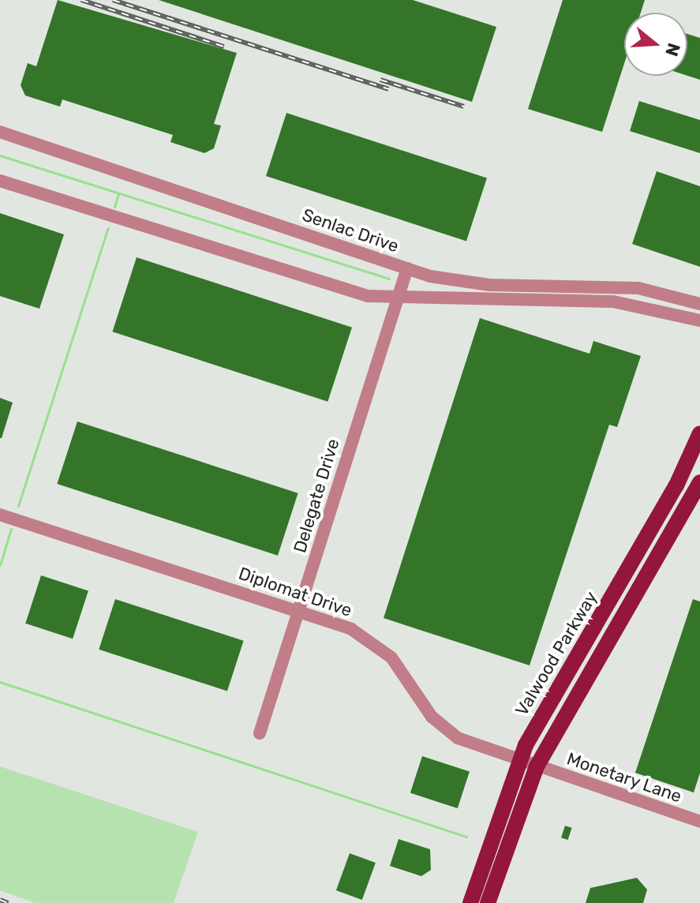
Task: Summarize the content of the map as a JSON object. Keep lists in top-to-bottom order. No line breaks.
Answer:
{"streets":{"main road":["Valwood Parkway"],"street":["Senlac Drive","Delegate Drive","Diplomat Drive","Monetary Lane"]},"crossings":[["Senlac Drive","Delegate Drive"],["Delegate Drive","Diplomat Drive"],["Diplomat Drive","Valwood Parkway"],["Diplomat Drive","Monetary Lane"]],"north":"right"}
